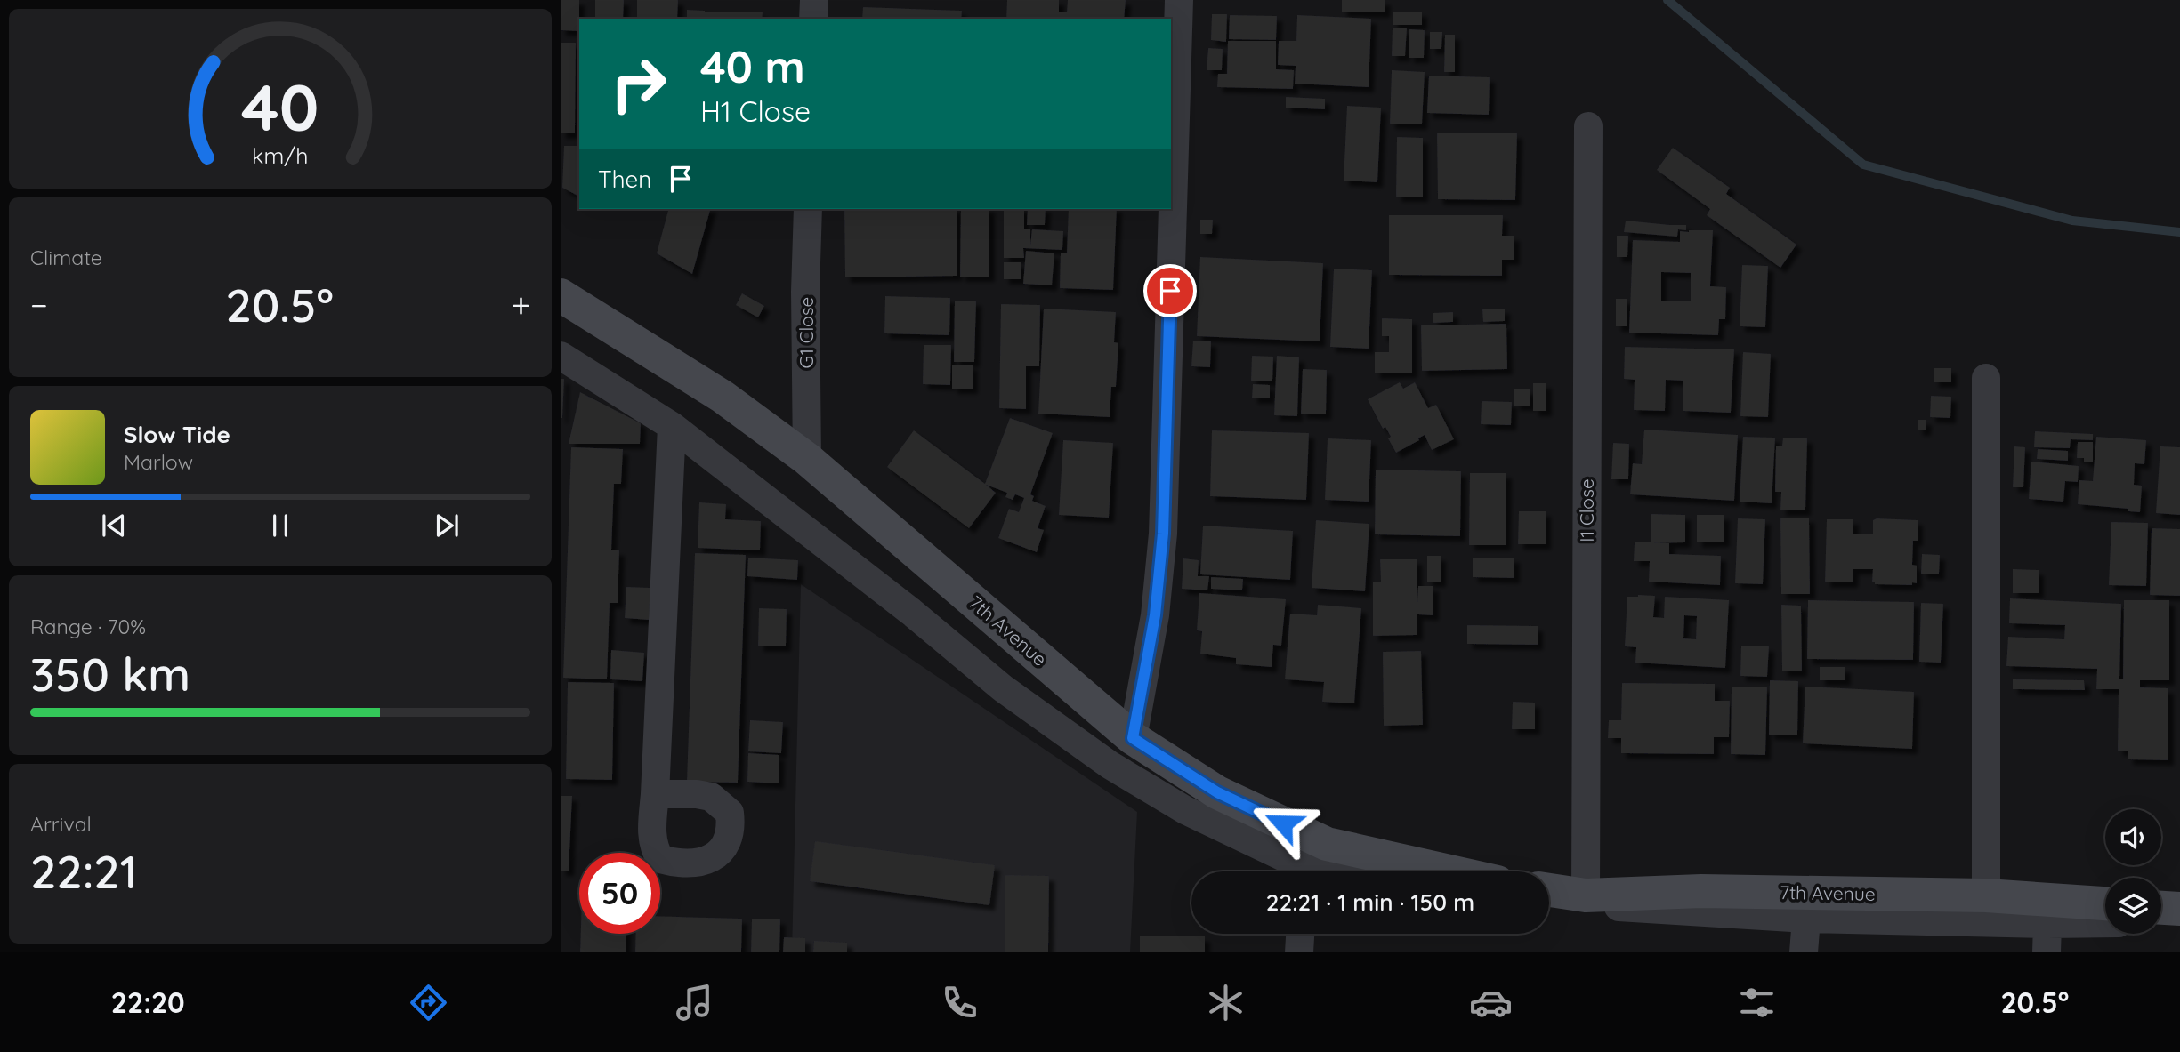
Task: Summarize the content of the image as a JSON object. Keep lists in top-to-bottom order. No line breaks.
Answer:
{"streets":{"main road":["7th Avenue"],"street":["G1 Close","I1 Close"]},"crossings":[["G1 Close","7th Avenue"],["I1 Close","7th Avenue"]],"page":{"turn":["40 m","H1 Close"],"then":"Then","tile":["Climate",["Range · 70%","350 km"],["Arrival","22:21"]],"heat":["−","20.5°","+"],"song":["Slow Tide","Marlow"],"limit":"50","trip":"22:21 · 1 min · 150 m","tabs":["22:20","20.5°"],"gauge":["40","km/h"]}}
